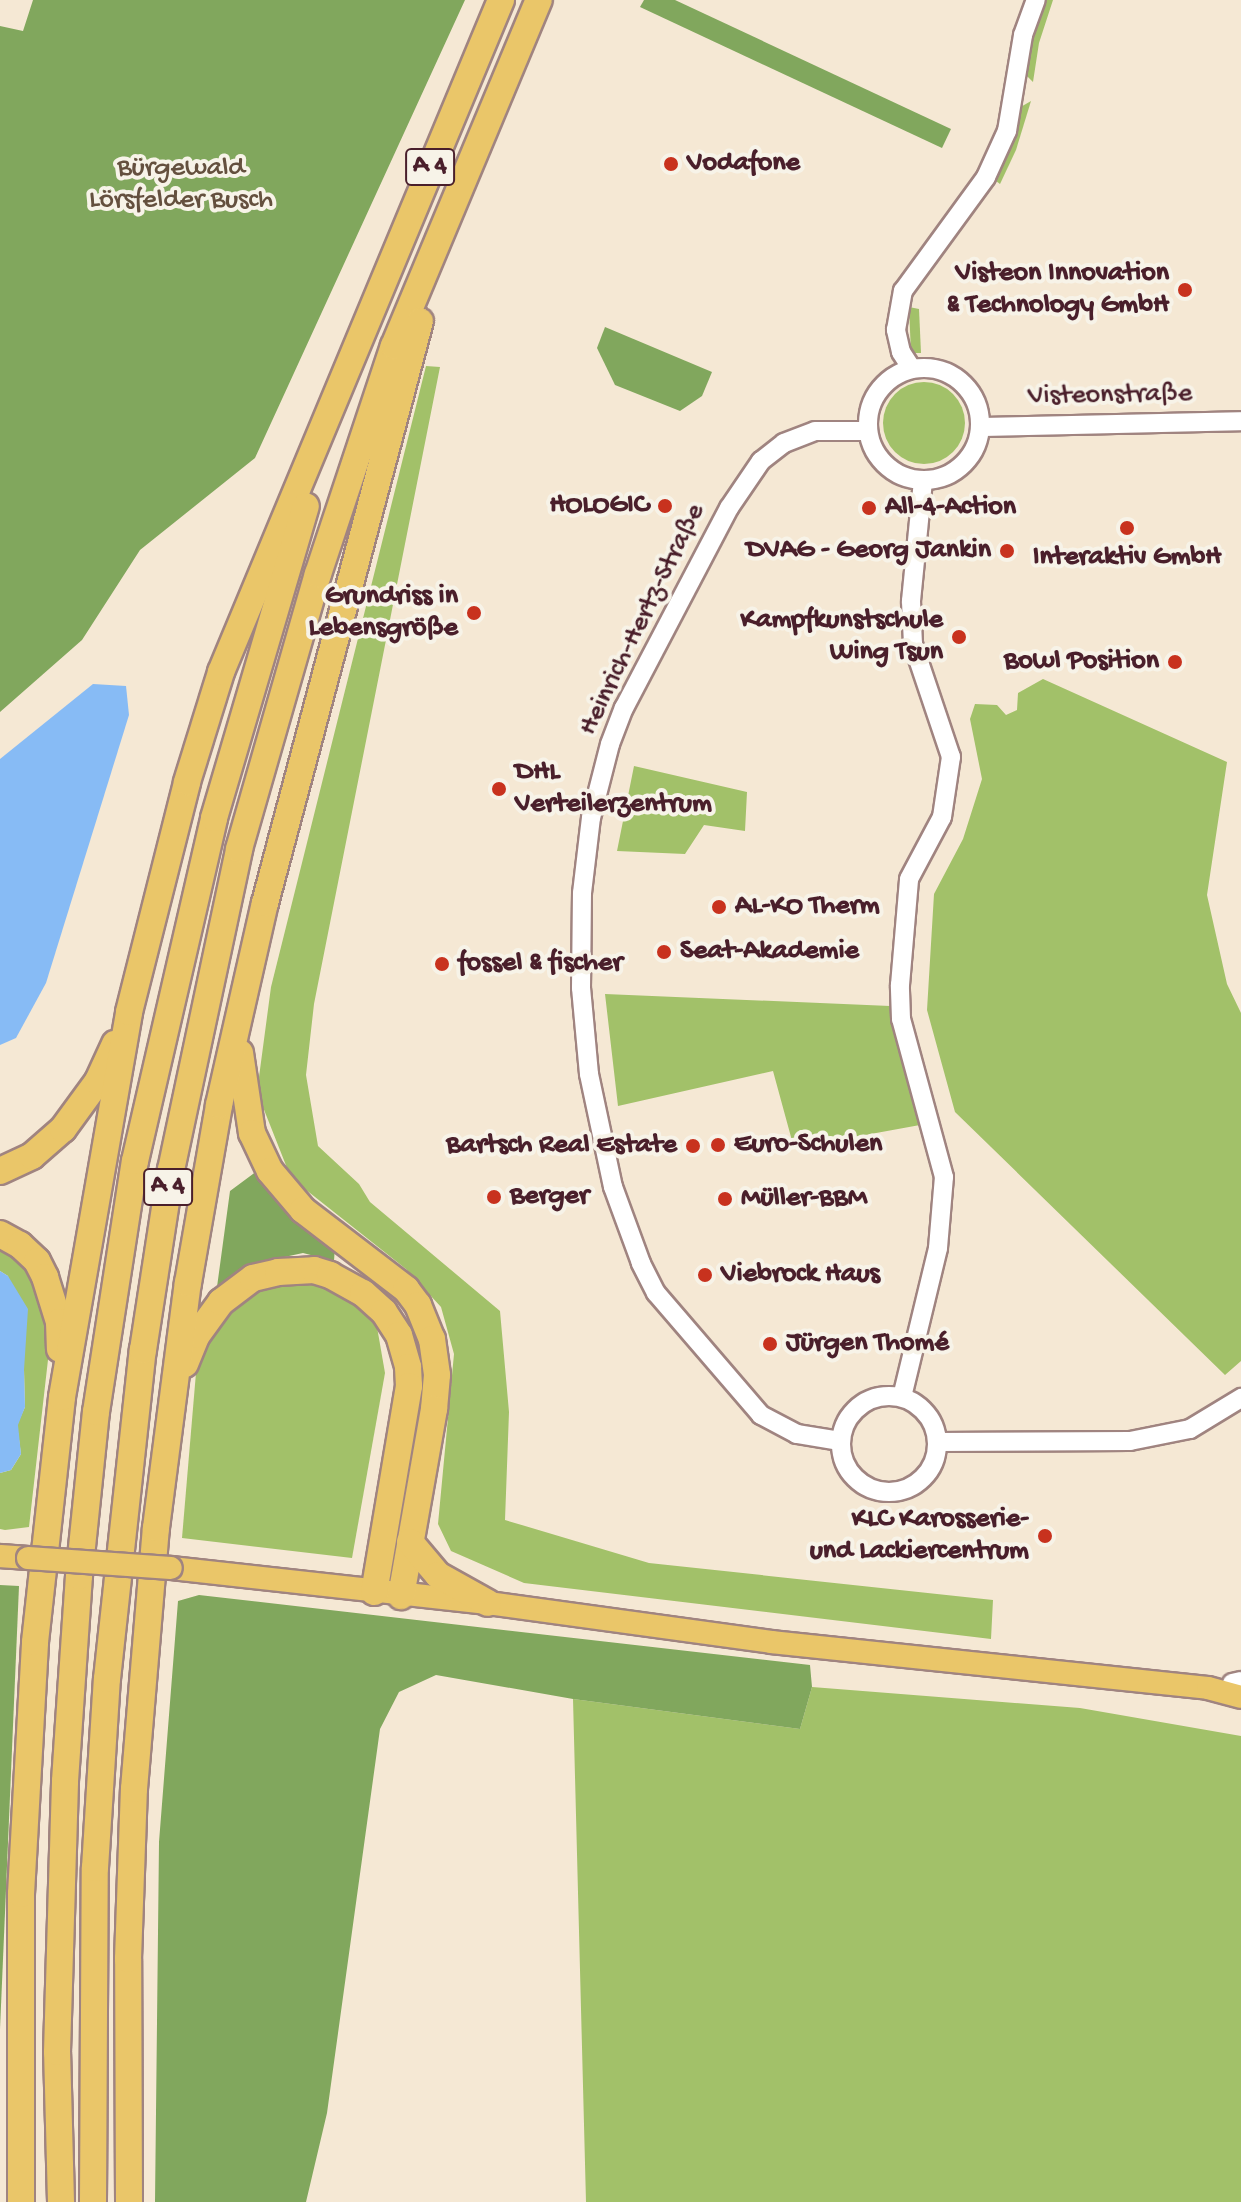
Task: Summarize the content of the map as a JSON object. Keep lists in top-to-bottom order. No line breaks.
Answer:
{"streets":{"highway":["A 4"],"street":["Visteonstraße","Heinrich-Hertz-Straße"]},"crossings":[["Visteonstraße","Heinrich-Hertz-Straße"]],"parks":["Bürgewald Lörsfelder Busch"],"places":["Vodafone","Visteon Innovation & Technology GmbH","HOLOGIC","All-4-Action","Interaktiv GmbH","DVAG - Georg Jankin","Grundriss in Lebensgröße","Kampfkunstschule Wing Tsun","Bowl Position","DHL Verteilerzentrum","AL-KO Therm","Seat-Akademie","fossel & fischer","Euro-Schulen","Bartsch Real Estate","Berger","Müller-BBM","Viebrock Haus","Jürgen Thomé","KLC Karosserie- und Lackiercentrum"]}
